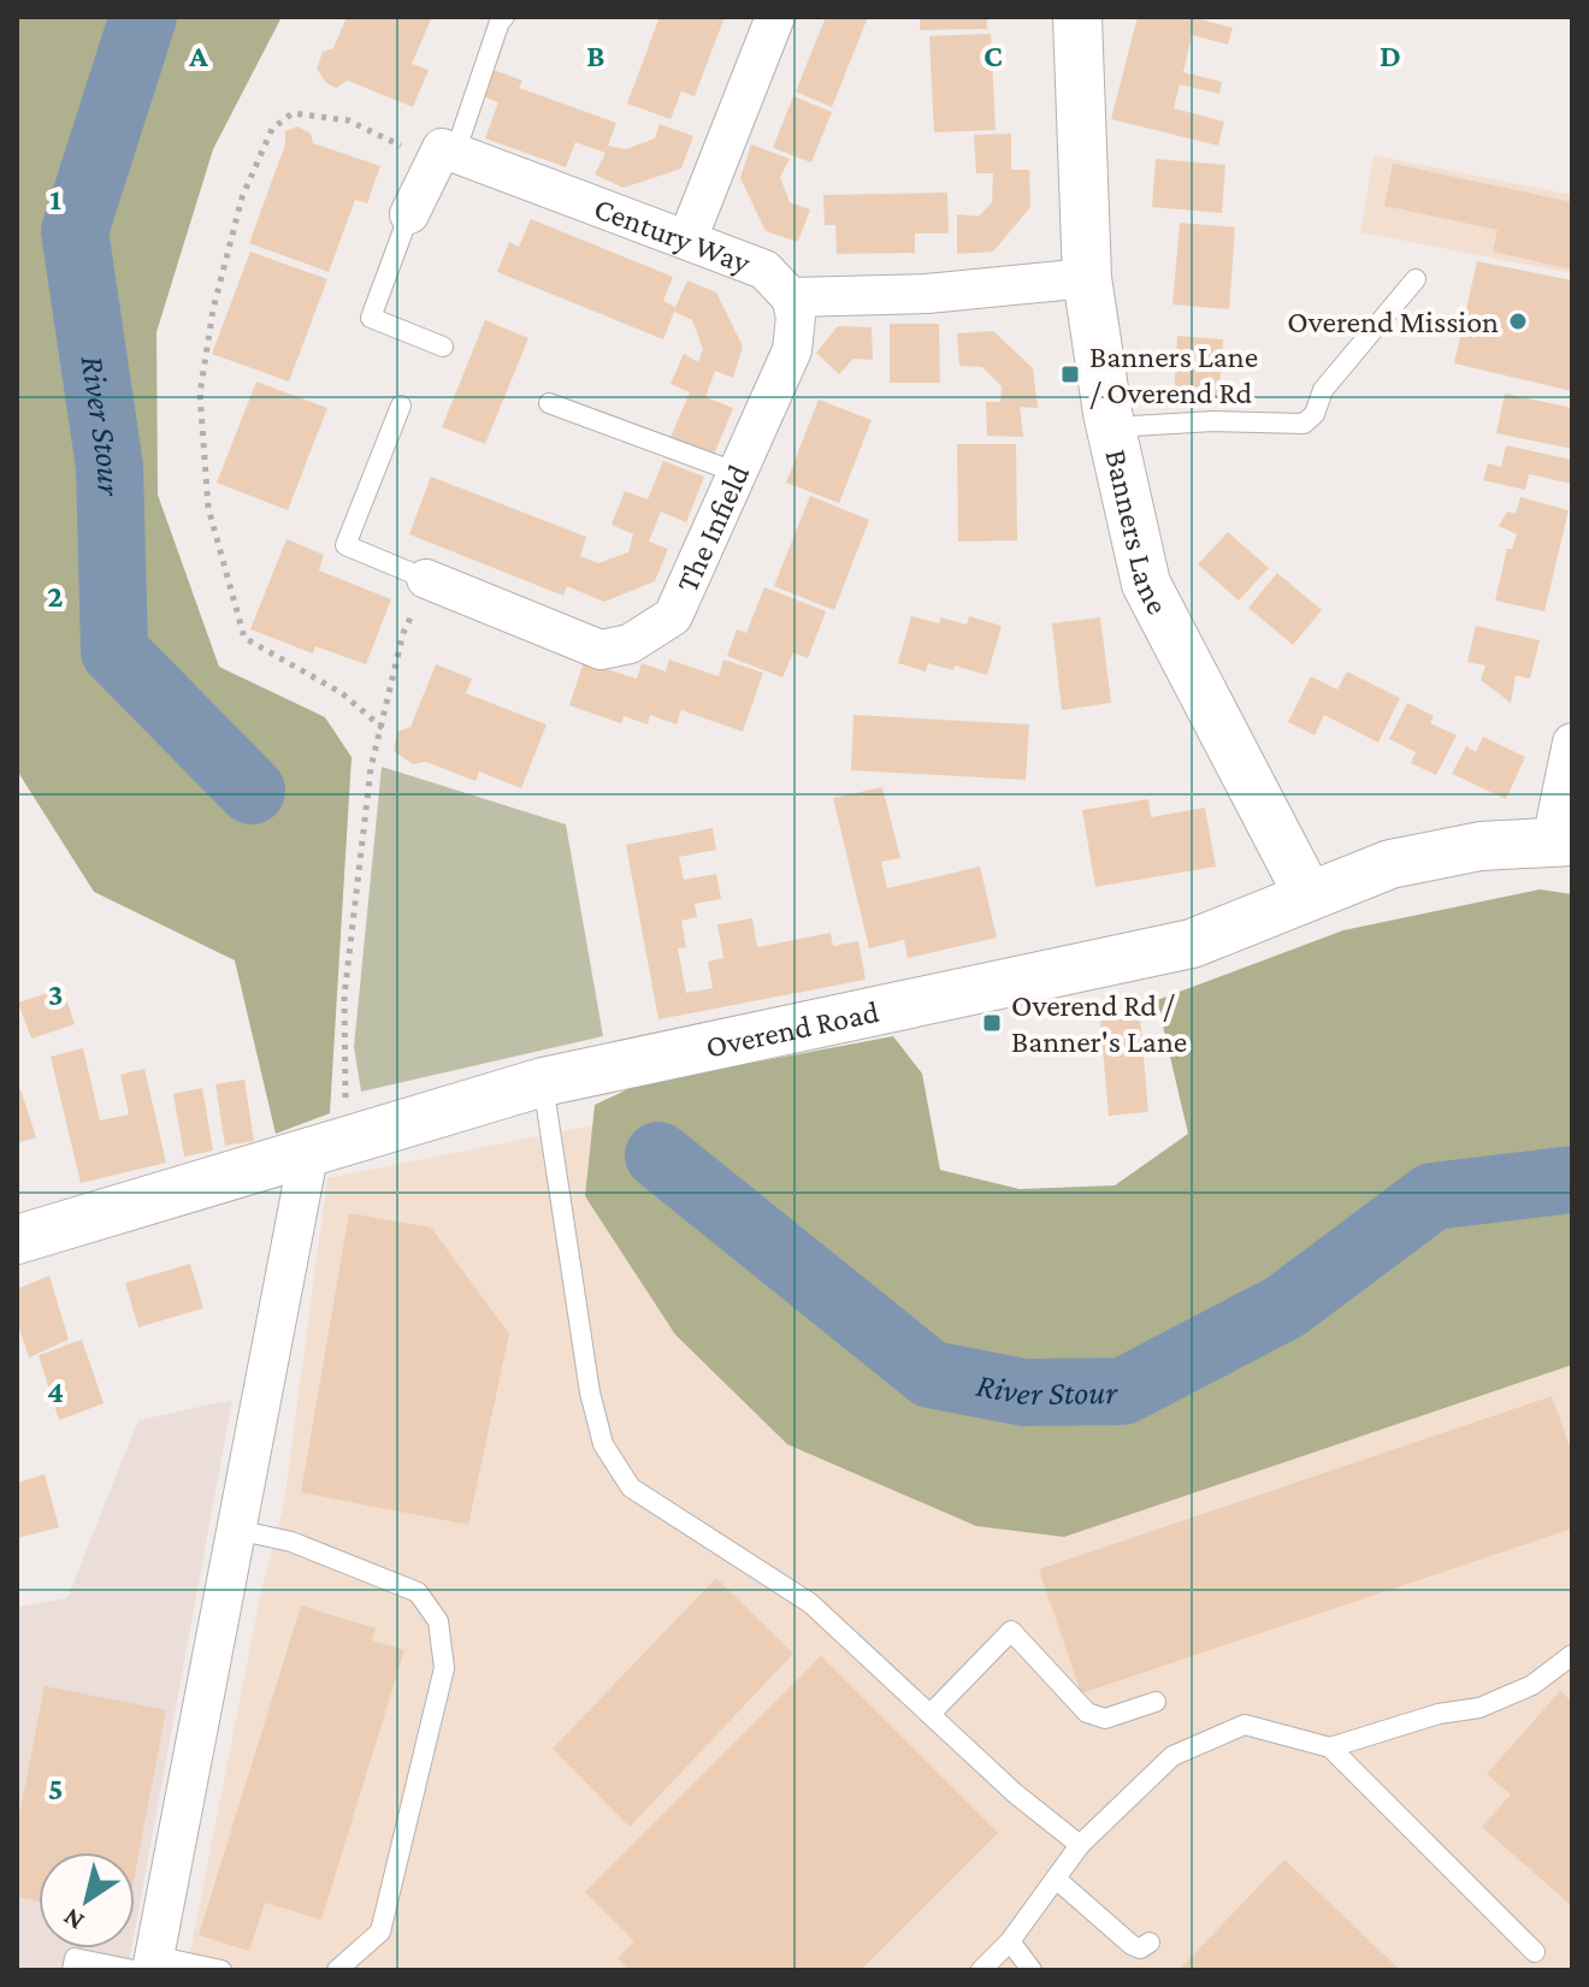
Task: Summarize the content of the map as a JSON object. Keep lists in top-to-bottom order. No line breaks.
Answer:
{"streets":{"street":["Century Way","The Infield","Banners Lane","Overend Road"]},"crossings":[["Century Way","The Infield"],["Banners Lane","Overend Road"]],"water":["River Stour"],"places":{"other":["Overend Mission"],"transit":["Banners Lane / Overend Rd","Overend Rd / Banner's Lane"]},"north":"bottom left","grid":{"columns":["A","B","C","D"],"rows":["1","2","3","4","5"]}}
